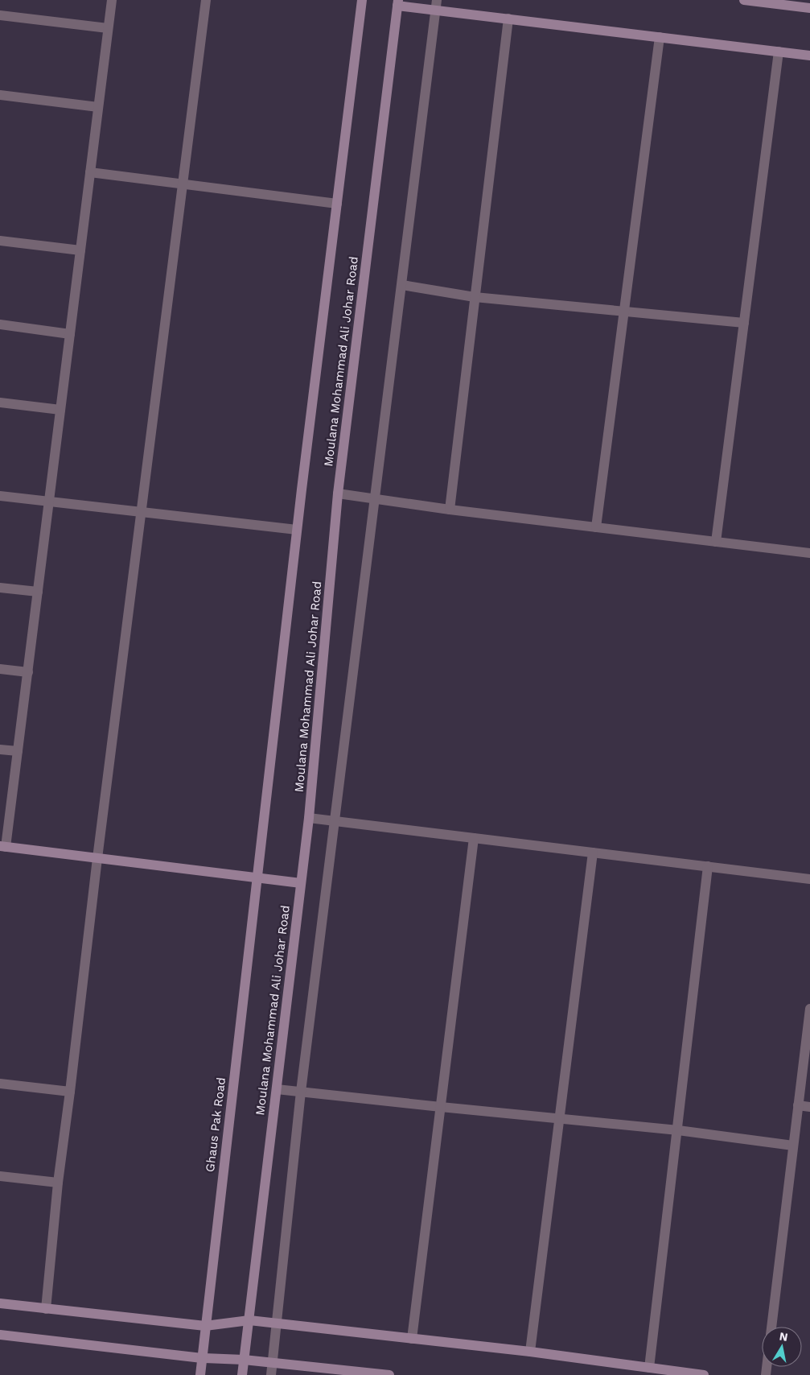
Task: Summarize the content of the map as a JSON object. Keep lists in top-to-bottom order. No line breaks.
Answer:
{"streets":{"main road":["Moulana Mohammad Ali Johar Road","Ghaus Pak Road"]},"crossings":[["Moulana Mohammad Ali Johar Road","Ghaus Pak Road"]],"north":"top"}
